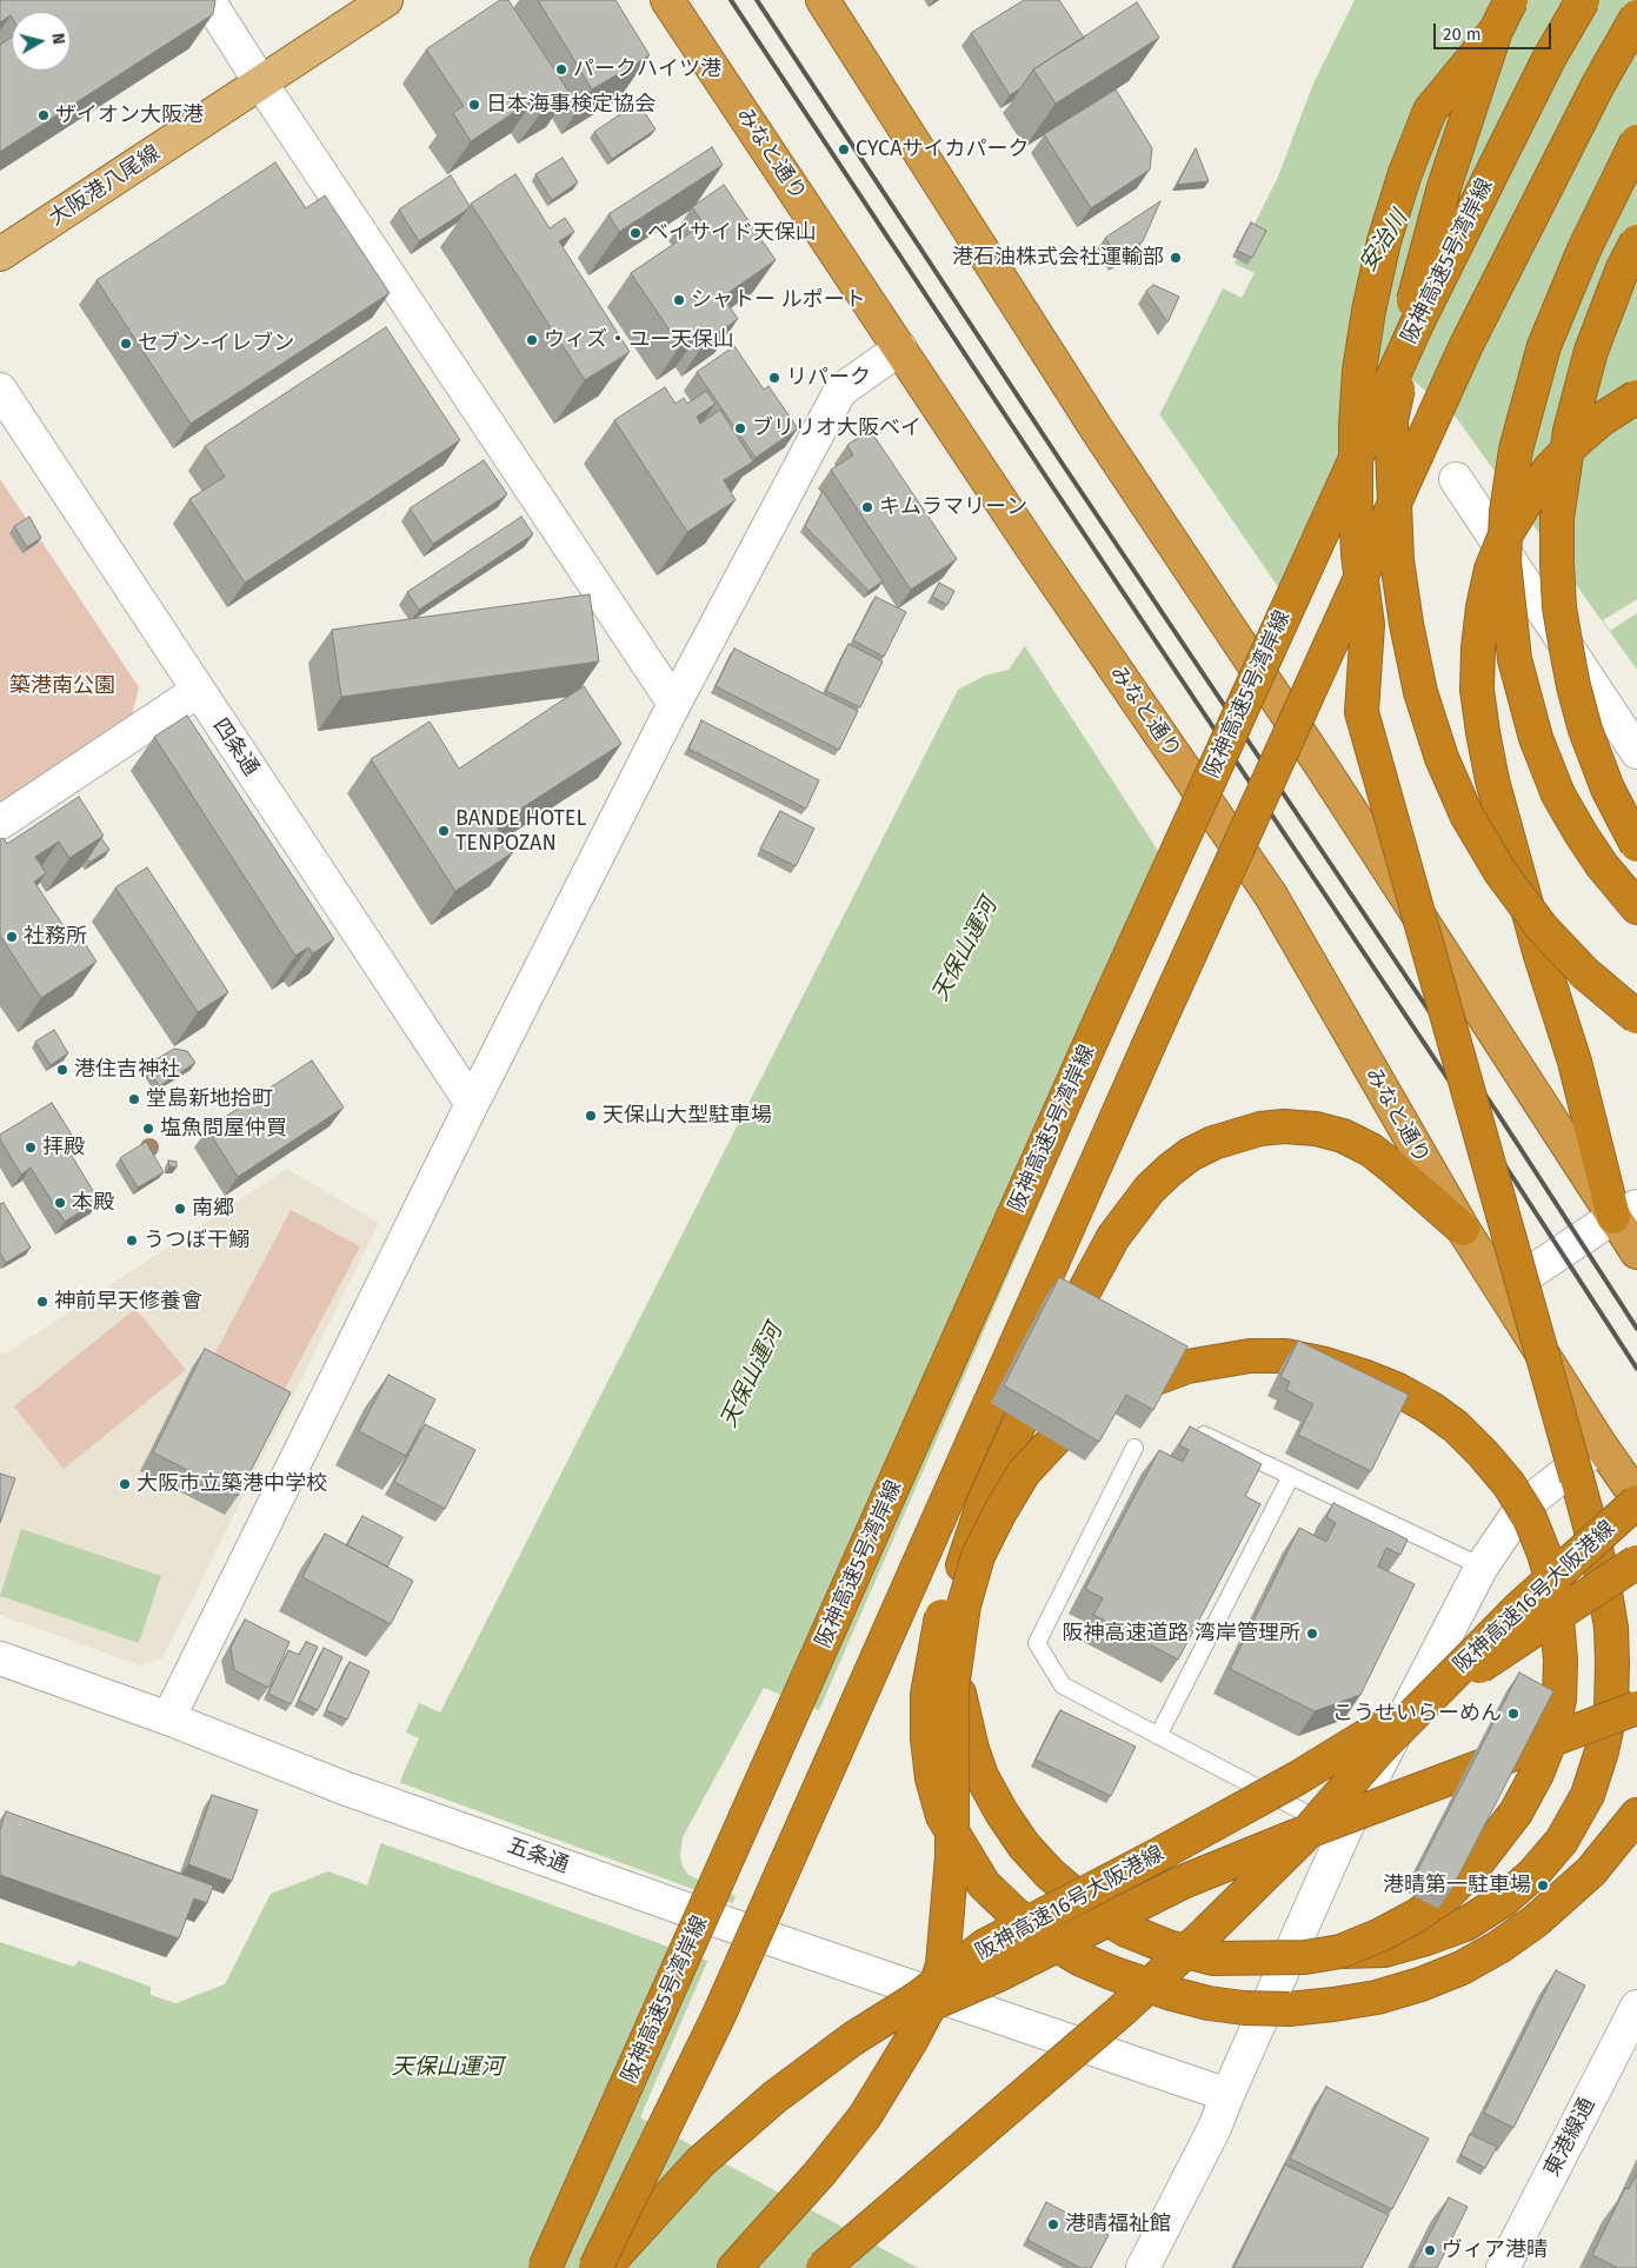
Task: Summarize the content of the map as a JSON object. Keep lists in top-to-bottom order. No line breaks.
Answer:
{"streets":{"highway":["みなと通り","阪神高速5号湾岸線","阪神高速16号大阪港線"],"main road":["大阪港八尾線"],"street":["四条通","五条通","東港線通"]},"crossings":[["みなと通り","阪神高速16号大阪港線"]],"water":["安治川","天保山運河"],"parks":["築港南公園"],"places":["パークハイツ港","日本海事検定協会","ザイオン大阪港","CYCAサイカパーク","ベイサイド天保山","港石油株式会社運輸部","シャトー ルポート","ウィズ・ユー天保山","セブン-イレブン","リパーク","ブリリオ大阪ベイ","キムラマリーン","BANDE HOTEL TENPOZAN","社務所","港住吉神社","堂島新地拾町","天保山大型駐車場","塩魚問屋仲買","拝殿","本殿","南郷","うつぼ干鰯","神前早天修養會","大阪市立築港中学校","阪神高速道路 湾岸管理所","こうせいらーめん","港晴第一駐車場","港晴福祉館","ヴィア港晴"],"scale_bar":"20 m","north":"right"}
